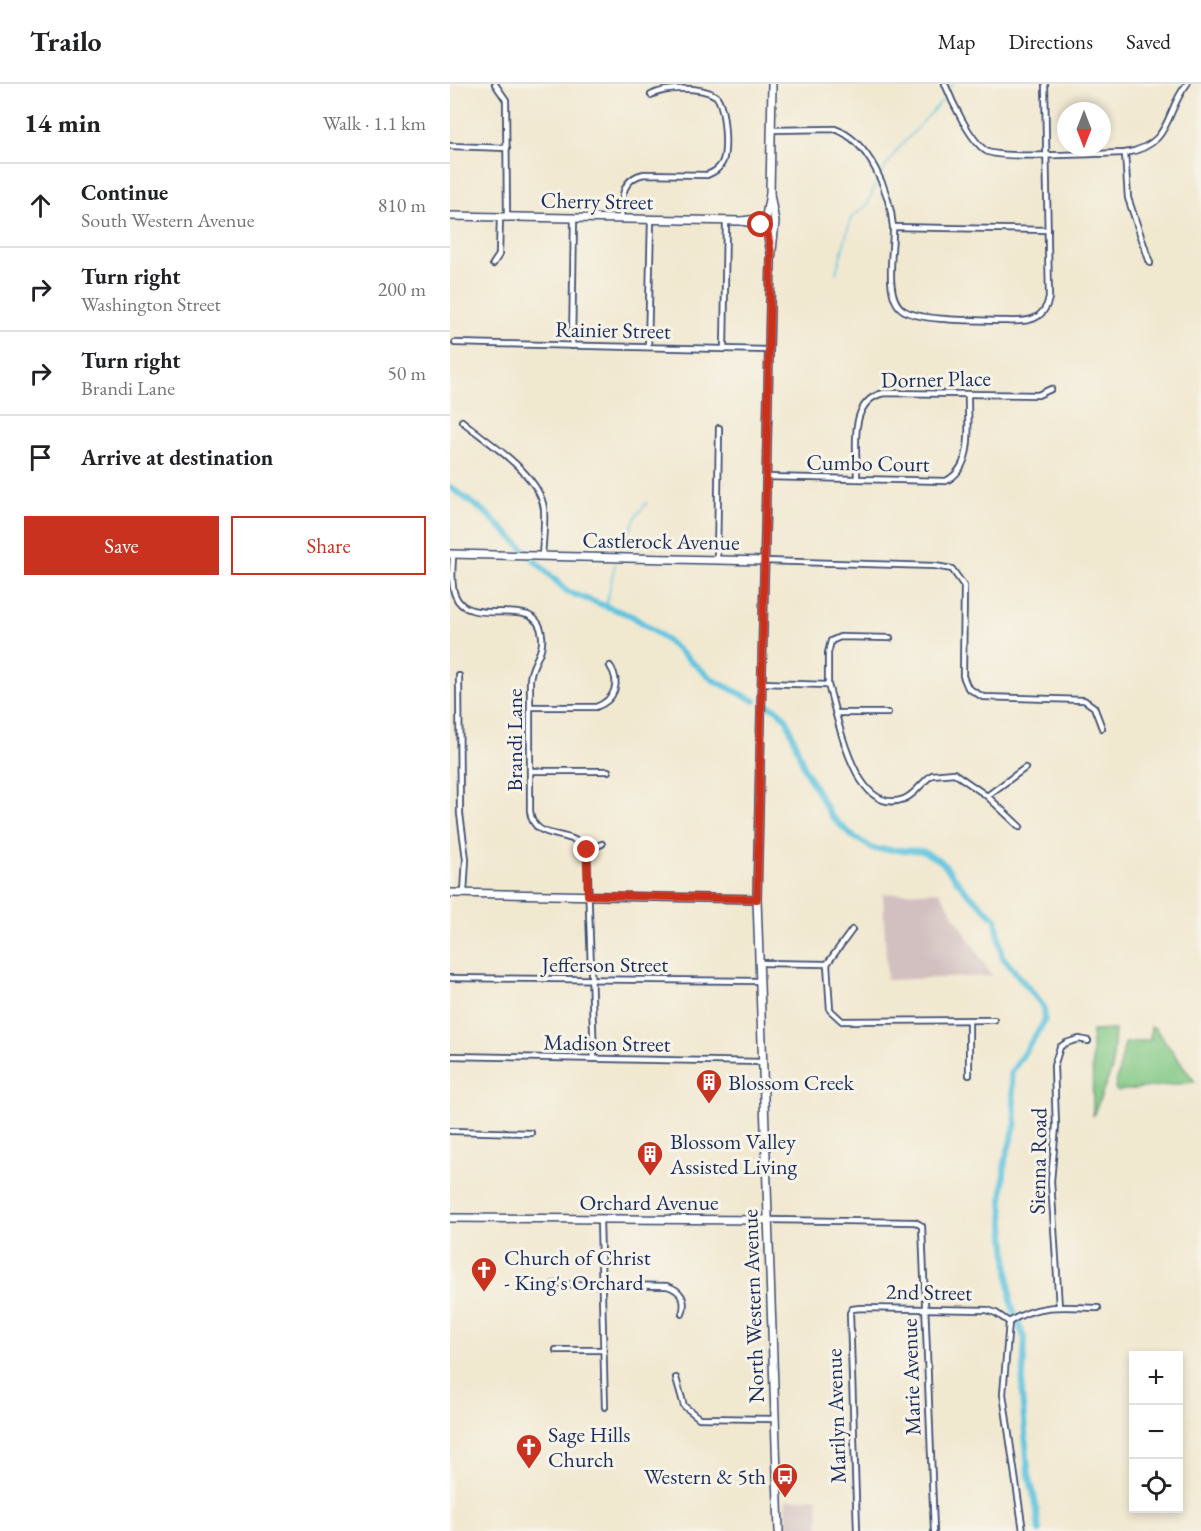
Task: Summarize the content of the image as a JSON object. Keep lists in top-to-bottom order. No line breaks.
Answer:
{"streets":{"main road":["Cherry Street","Castlerock Avenue","Orchard Avenue","North Western Avenue"],"street":["Rainier Street","Dorner Place","Cumbo Court","Brandi Lane","Jefferson Street","Madison Street","Sienna Road","2nd Street","Marie Avenue","Marilyn Avenue"]},"crossings":[["Cherry Street","North Western Avenue"],["Rainier Street","North Western Avenue"],["Dorner Place","Cumbo Court"],["Cumbo Court","North Western Avenue"],["Castlerock Avenue","Brandi Lane"],["Castlerock Avenue","North Western Avenue"],["Jefferson Street","North Western Avenue"],["Madison Street","North Western Avenue"],["Orchard Avenue","North Western Avenue"],["Orchard Avenue","Marie Avenue"],["2nd Street","Marie Avenue"],["2nd Street","Marilyn Avenue"]],"places":{"building":["Blossom Creek","Blossom Valley Assisted Living"],"church":["Church of Christ - King's Orchard","Sage Hills Church"],"bus stop":["Western & 5th"]},"north":"bottom","page":{"header":"Trailo","nav":["Map","Directions","Saved"],"heading":["14 min","Walk · 1.1 km"],"list":[["Continue","South Western Avenue","810 m"],["Turn right","Washington Street","200 m"],["Turn right","Brandi Lane","50 m"],"Arrive at destination"],"buttons":["Save","Share"],"map_buttons":["+","−"]}}
